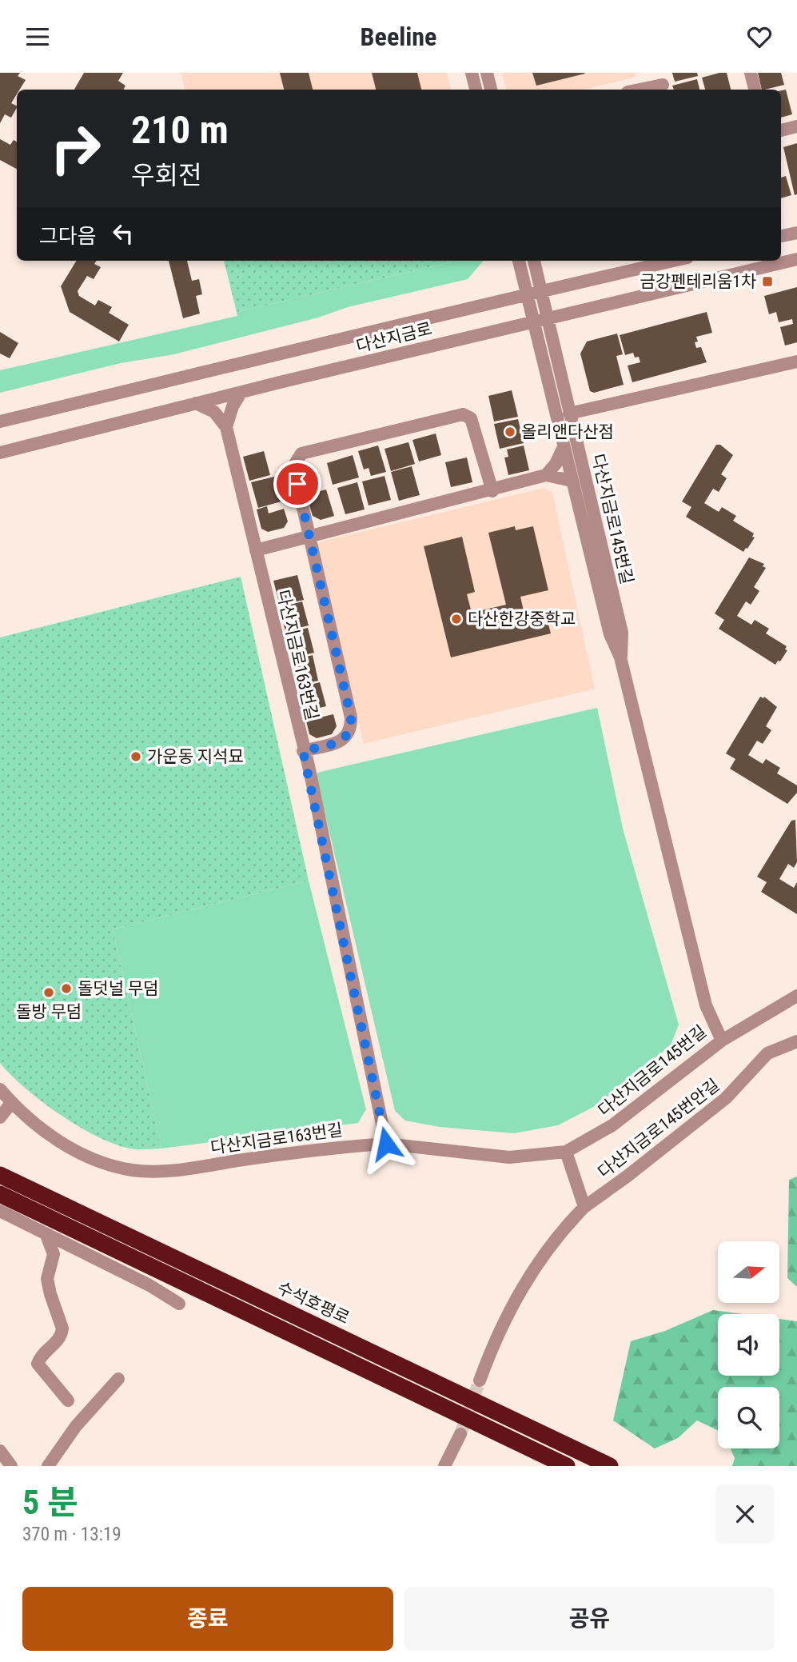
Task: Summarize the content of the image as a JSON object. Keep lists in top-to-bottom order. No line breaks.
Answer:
{"streets":{"highway":["수석호평로"],"street":["다산지금로","다산지금로145번길","다산지금로163번길","다산지금로145번안길"]},"crossings":[["다산지금로","다산지금로145번길"],["다산지금로145번길","다산지금로163번길"],["다산지금로145번길","다산지금로145번안길"]],"places":{"transit":["금강펜테리움1차"],"other":["올리앤다산점","다산한강중학교","가운동 지석묘","돌덧널 무덤","돌방 무덤"]},"north":"right","page":{"header":"Beeline","turn":["210 m","우회전"],"then":"그다음","heading":["5 분","370 m · 13:19"],"buttons":["종료","공유"]}}
